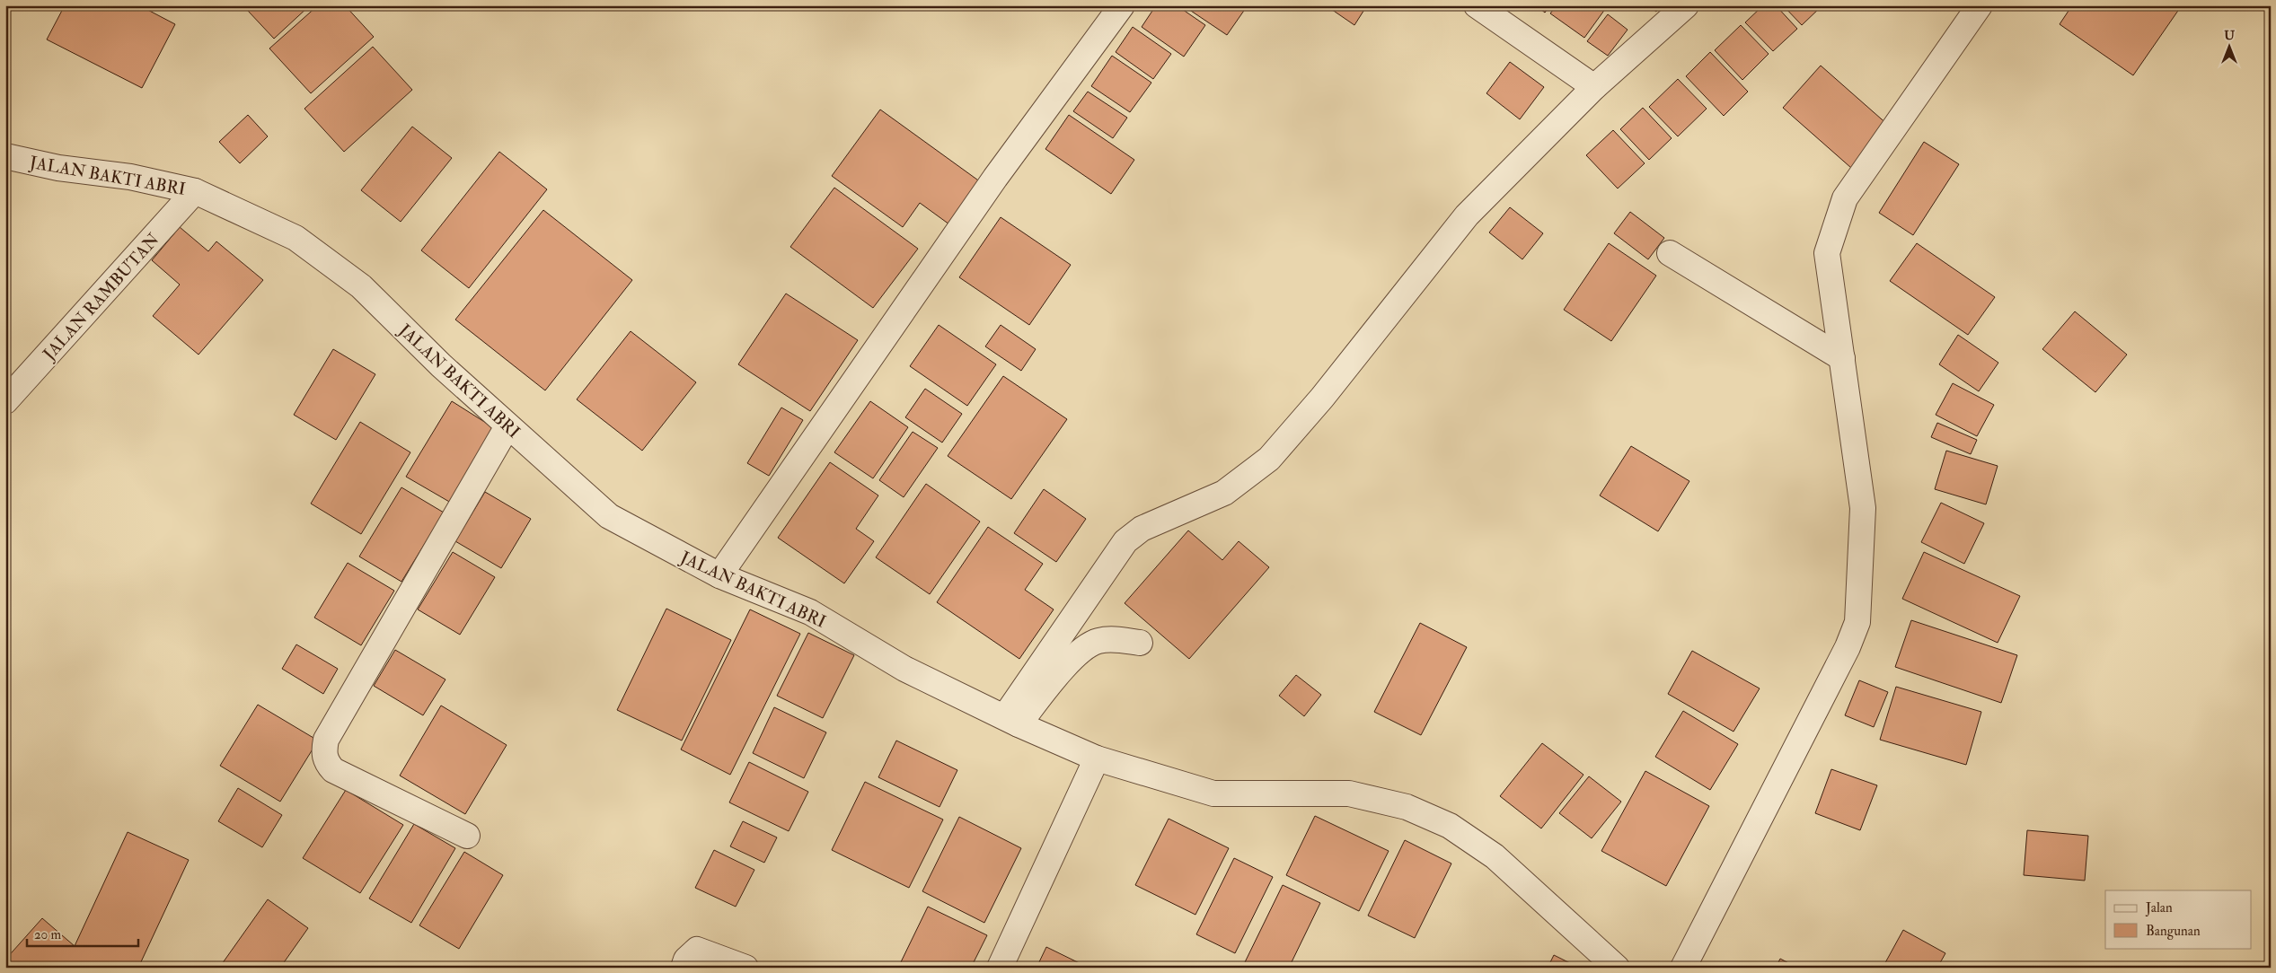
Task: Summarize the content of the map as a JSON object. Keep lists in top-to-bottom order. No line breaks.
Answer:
{"streets":{"street":["JALAN BAKTI ABRI","JALAN RAMBUTAN"]},"crossings":[["JALAN BAKTI ABRI","JALAN RAMBUTAN"]],"legend":["Jalan","Bangunan"],"scale_bar":"20 m","north":"top"}
